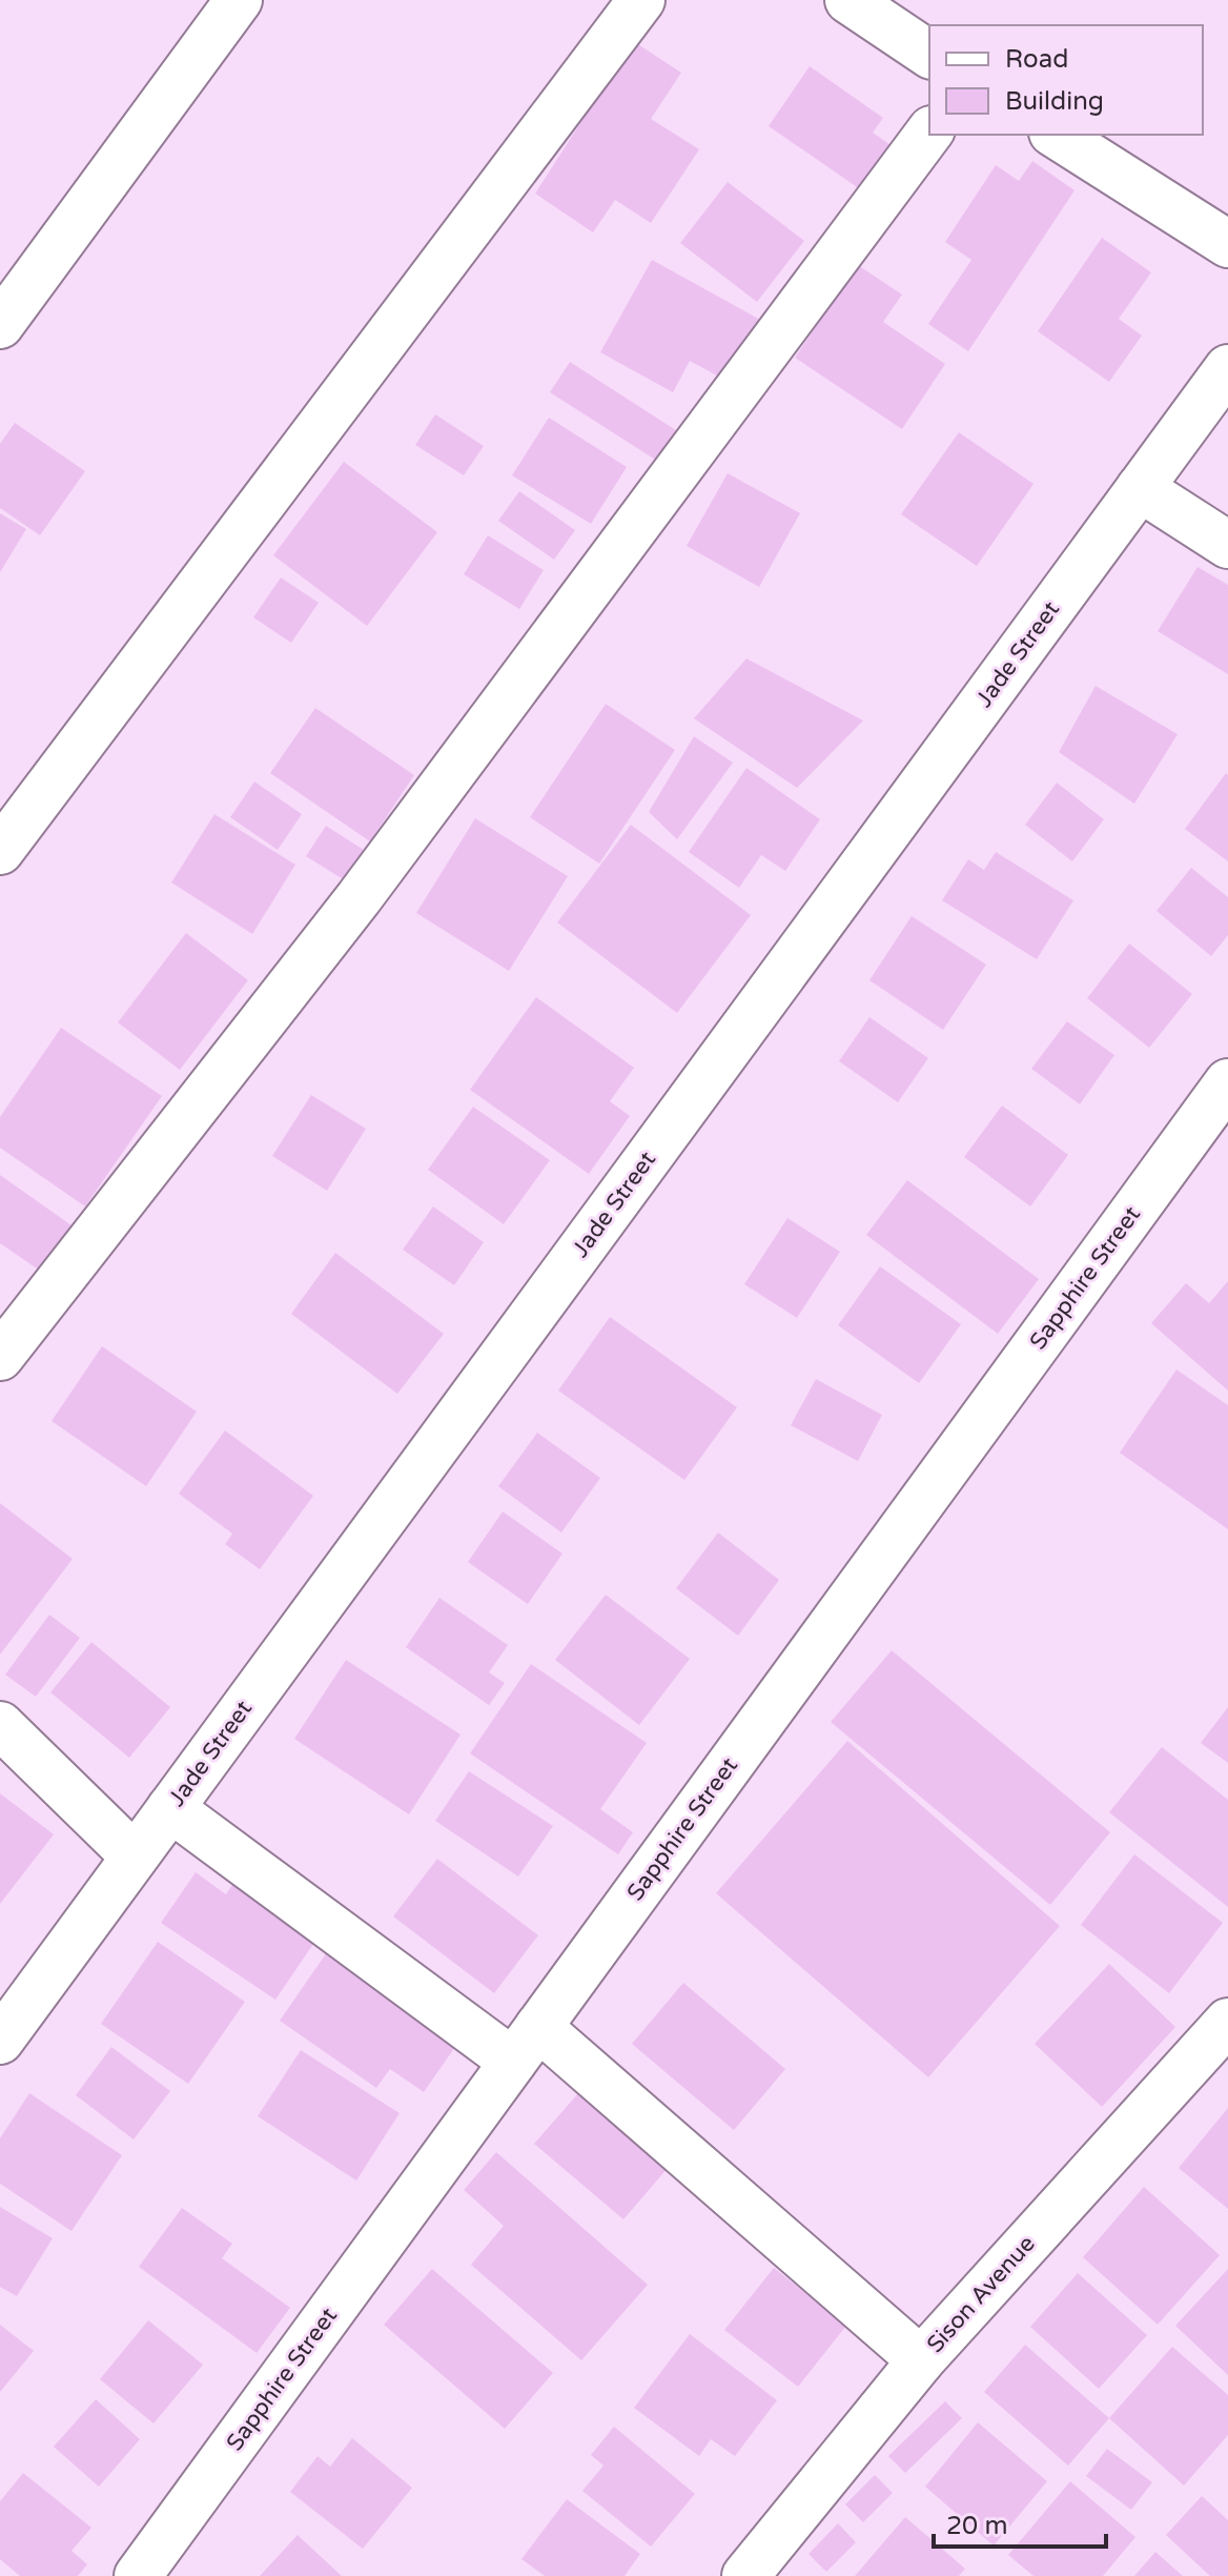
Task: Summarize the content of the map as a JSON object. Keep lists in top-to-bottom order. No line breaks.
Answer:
{"streets":{"street":["Jade Street","Sapphire Street","Sison Avenue"]},"legend":["Road","Building"],"scale_bar":"20 m"}
